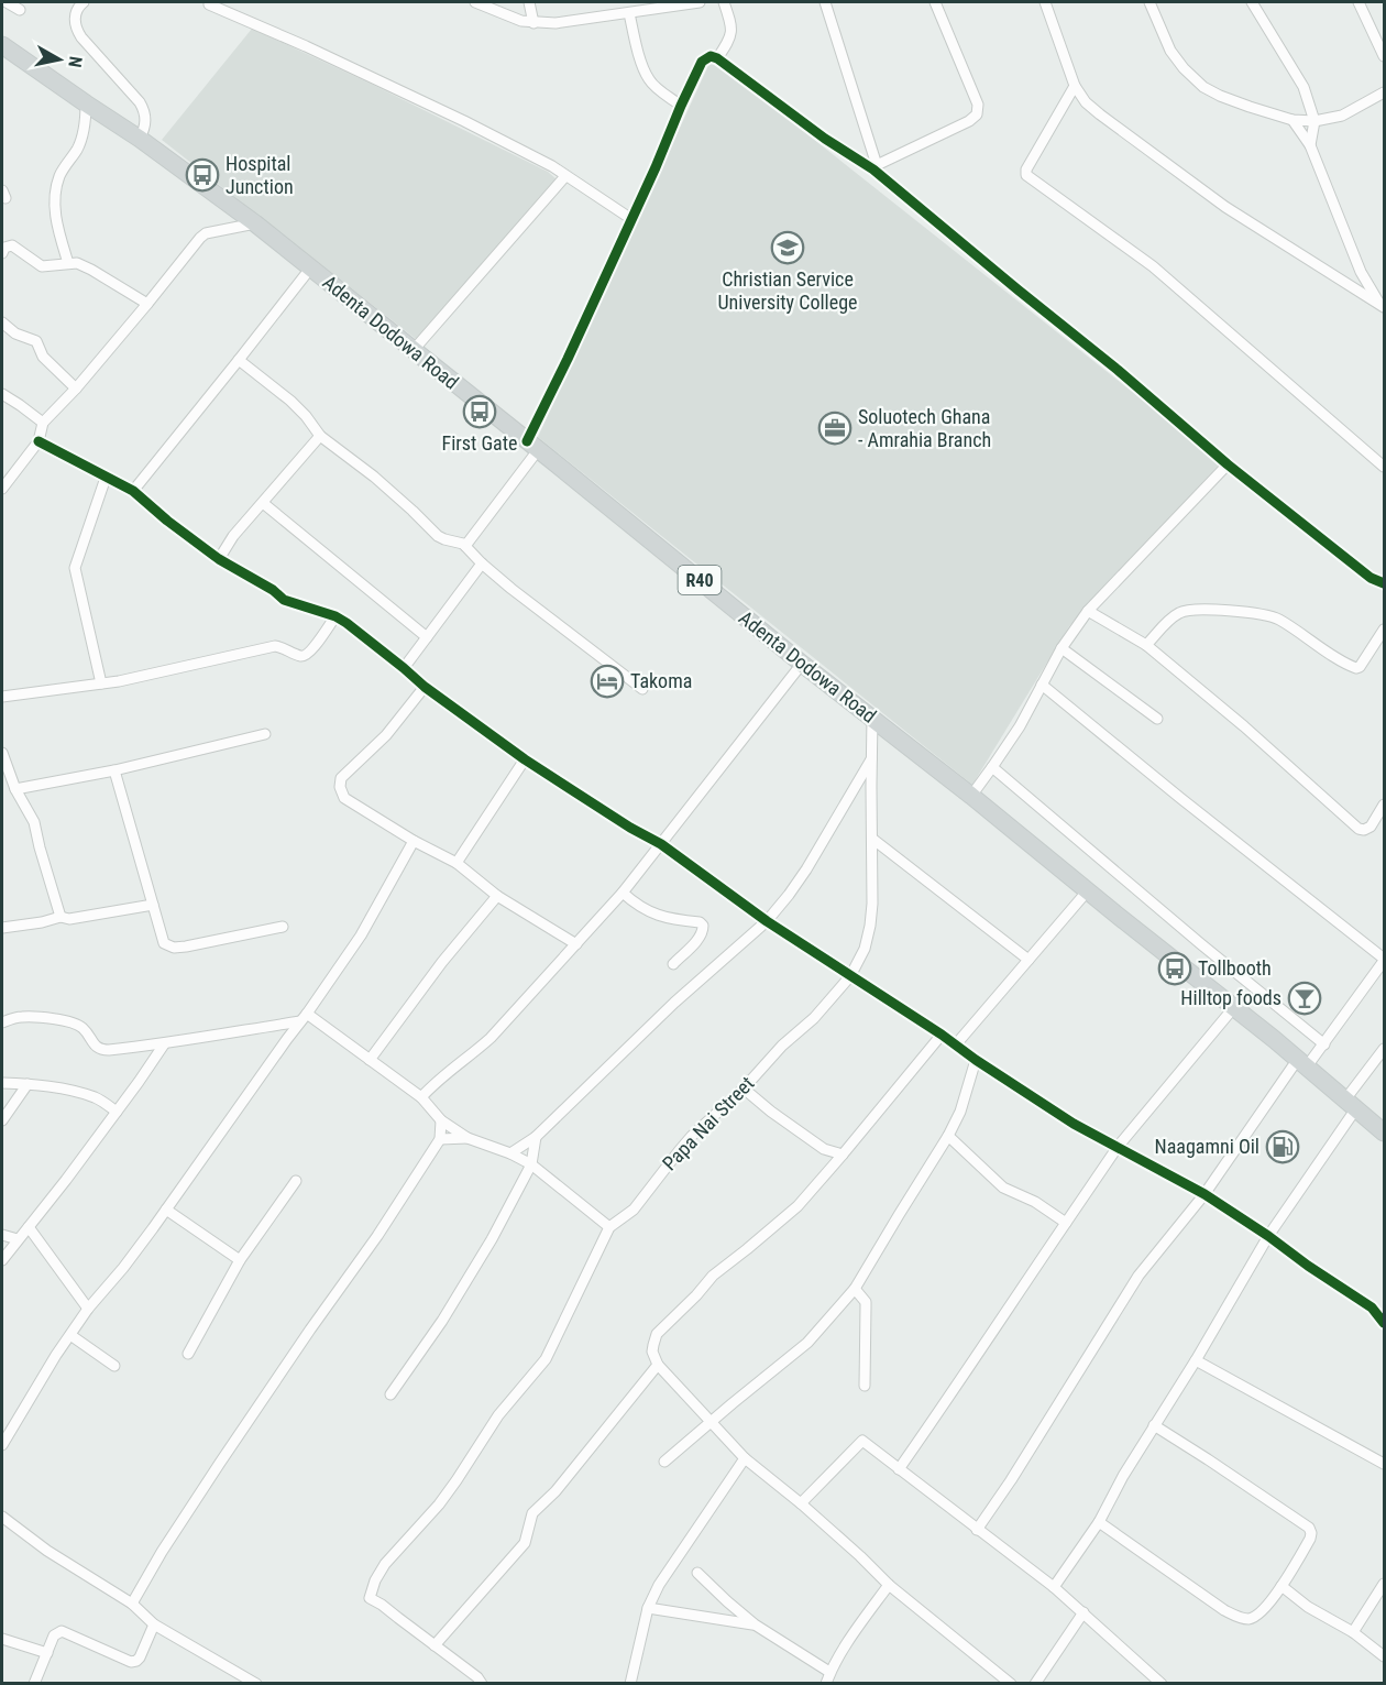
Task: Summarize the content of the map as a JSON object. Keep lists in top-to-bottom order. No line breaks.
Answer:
{"streets":{"main road":["Adenta Dodowa Road","R40"],"street":["Papa Nai Street"]},"crossings":[["Adenta Dodowa Road","Papa Nai Street"]],"places":{"bus stop":["Hospital Junction","First Gate","Tollbooth"],"school or university":["Christian Service University College"],"office":["Soluotech Ghana - Amrahia Branch"],"hotel":["Takoma"],"bar":["Hilltop foods"],"fuel station":["Naagamni Oil"]},"north":"right"}
